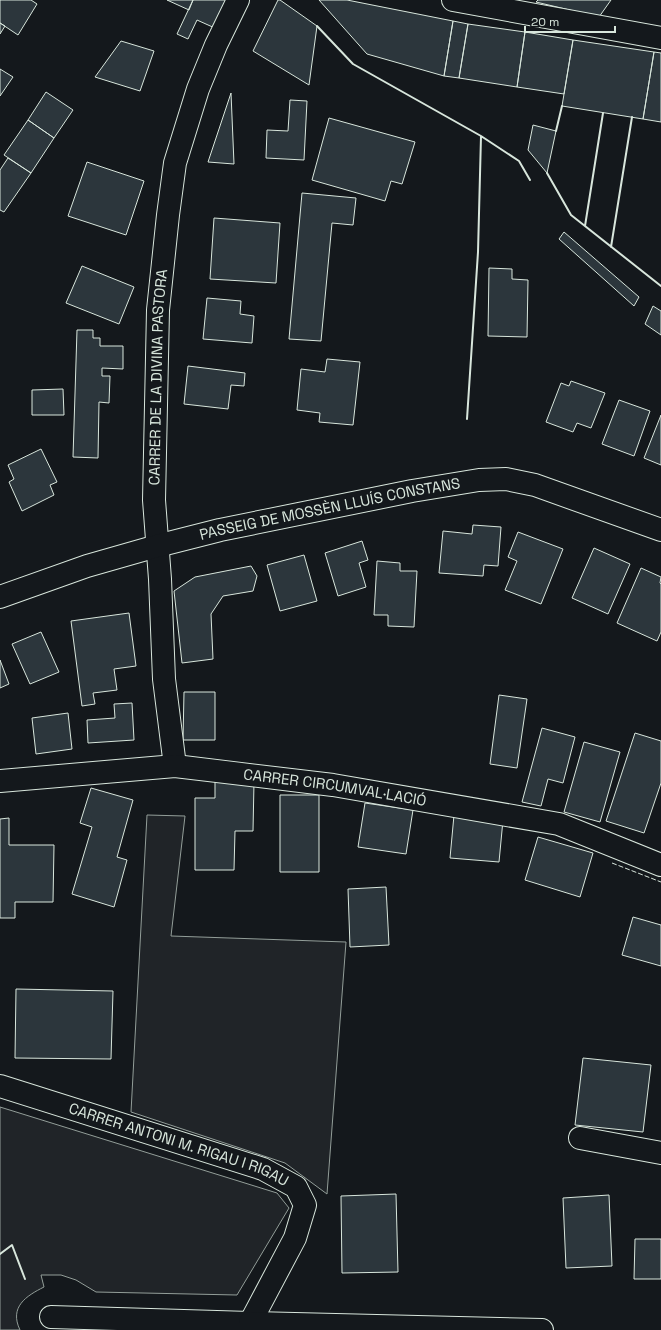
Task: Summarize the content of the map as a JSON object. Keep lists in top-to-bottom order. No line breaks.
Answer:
{"streets":{"street":["CARRER DE LA DIVINA PASTORA","PASSEIG DE MOSSÈN LLUÍS CONSTANS","CARRER CIRCUMVAL·LACIÓ","CARRER ANTONI M. RIGAU I RIGAU"]},"crossings":[["CARRER DE LA DIVINA PASTORA","PASSEIG DE MOSSÈN LLUÍS CONSTANS"],["CARRER DE LA DIVINA PASTORA","CARRER CIRCUMVAL·LACIÓ"]],"scale_bar":"20 m"}
